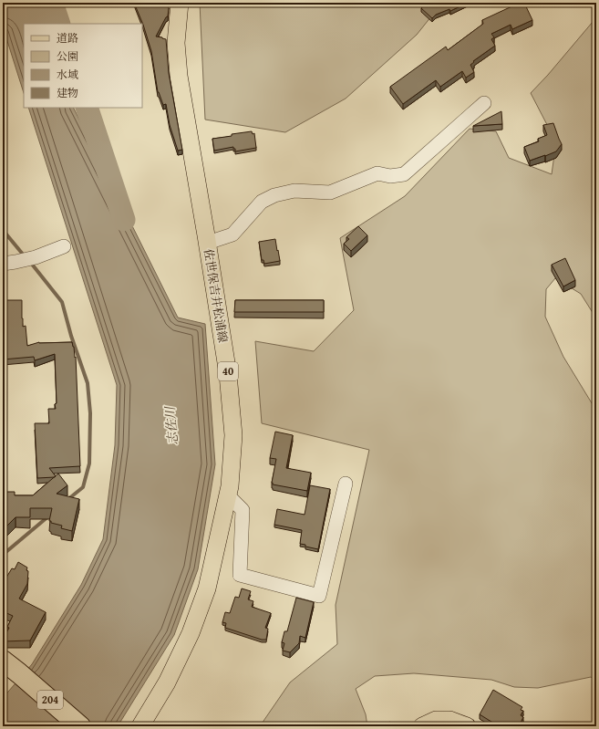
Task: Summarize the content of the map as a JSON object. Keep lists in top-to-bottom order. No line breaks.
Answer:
{"streets":{"highway":["204"],"main road":["佐世保吉井松浦線","40"]},"water":["志佐川"],"legend":["道路","公園","水域","建物"]}
